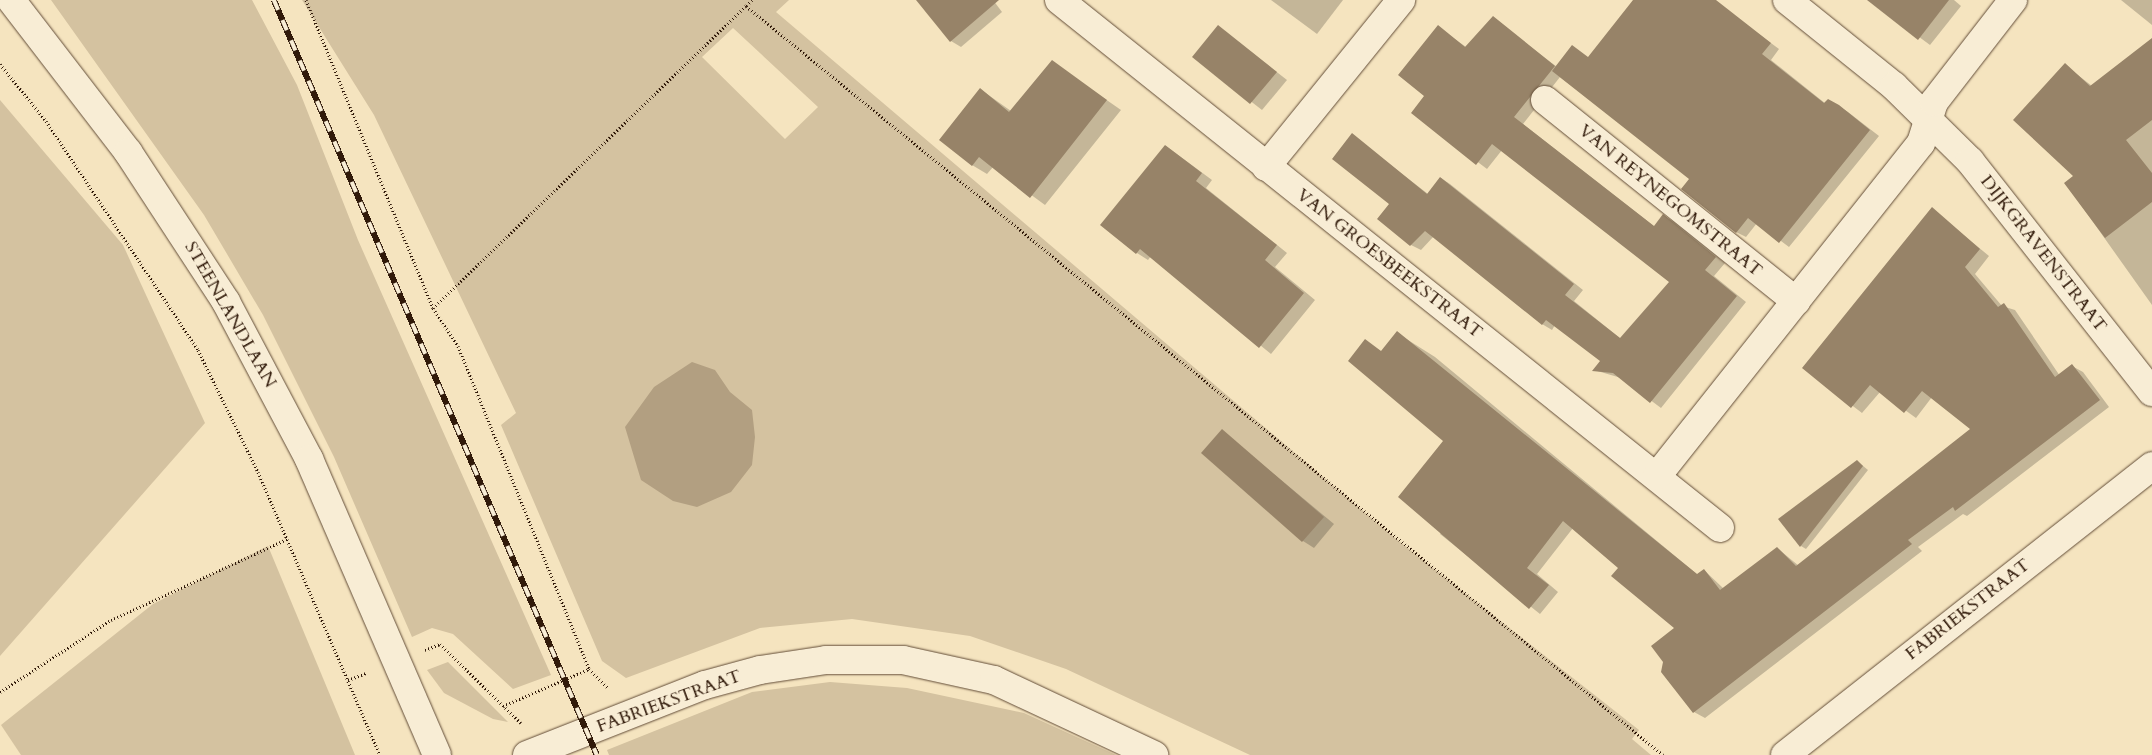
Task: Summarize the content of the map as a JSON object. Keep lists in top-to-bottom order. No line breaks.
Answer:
{"streets":{"street":["VAN REYNEGOMSTRAAT","DIJKGRAVENSTRAAT","VAN GROESBEEKSTRAAT","STEENLANDLAAN","FABRIEKSTRAAT"]}}
